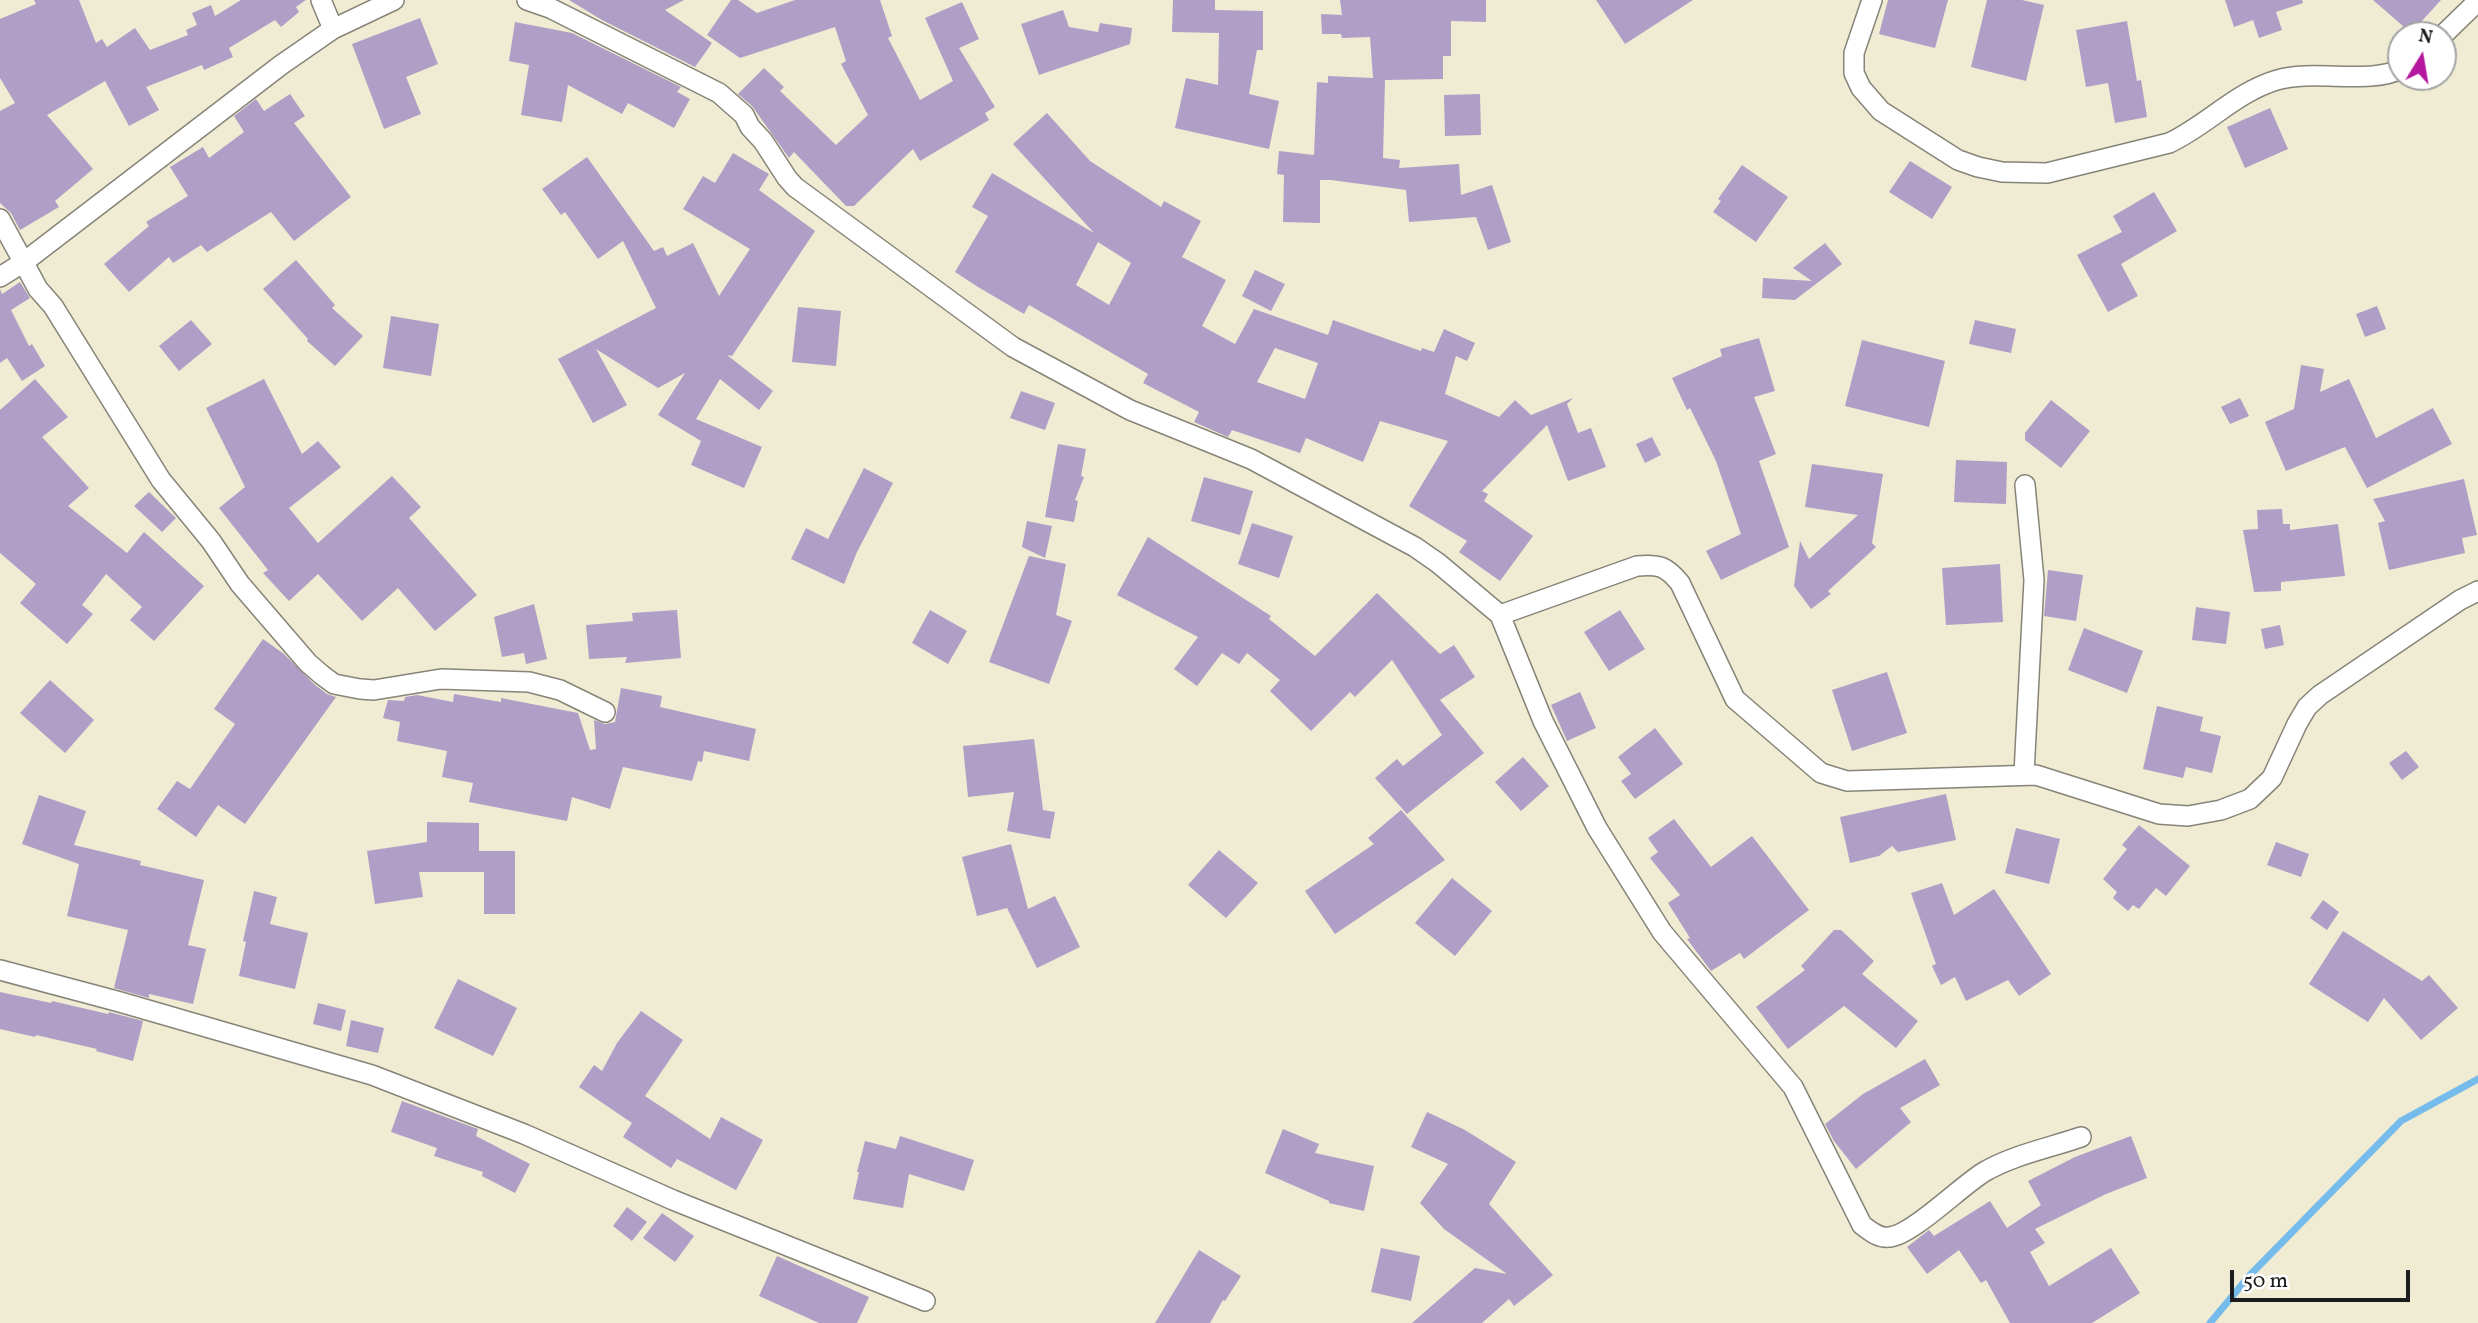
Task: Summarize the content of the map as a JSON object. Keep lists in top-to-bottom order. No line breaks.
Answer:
{"scale_bar":"50 m","north":"top"}
